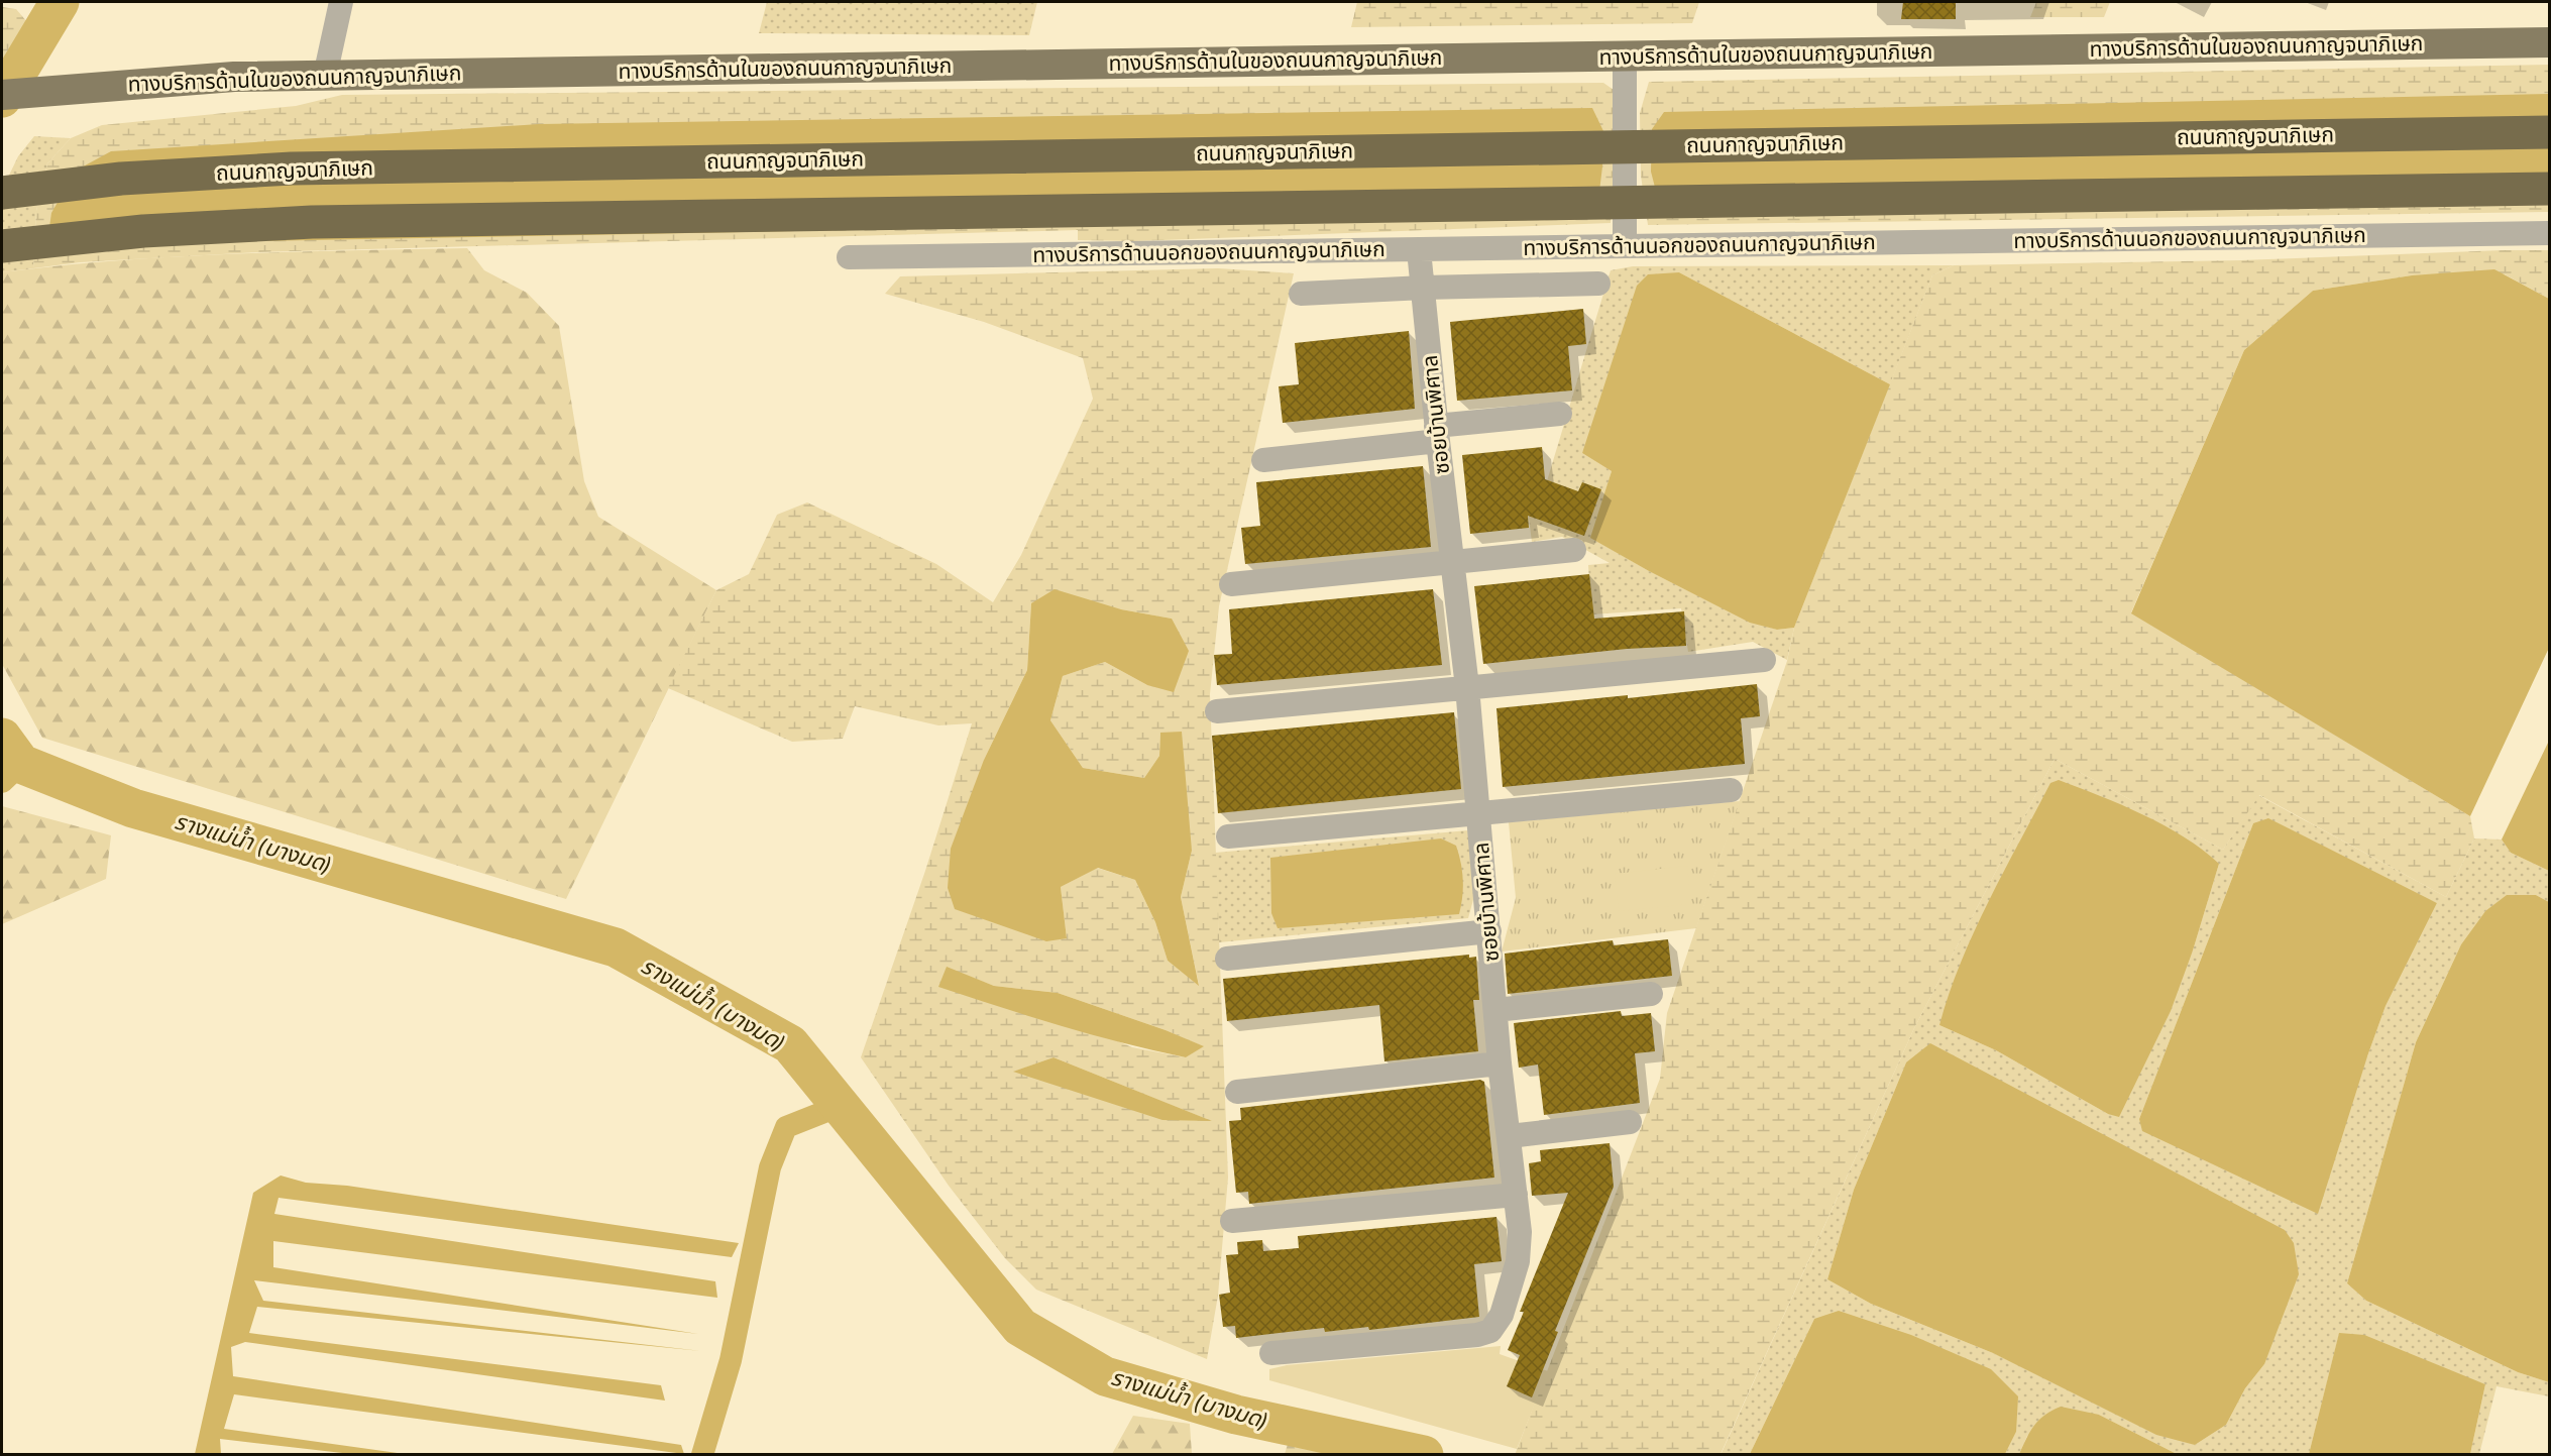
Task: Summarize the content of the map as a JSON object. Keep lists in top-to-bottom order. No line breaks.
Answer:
{"streets":{"highway":["ถนนกาญจนาภิเษก"],"main road":["ทางบริการด้านในของถนนกาญจนาภิเษก"],"street":["ทางบริการด้านนอกของถนนกาญจนาภิเษก","ซอยบ้านพิศาล"]},"crossings":[["ทางบริการด้านนอกของถนนกาญจนาภิเษก","ซอยบ้านพิศาล"]],"water":["รางแม่น้ำ (บางมด)"]}
